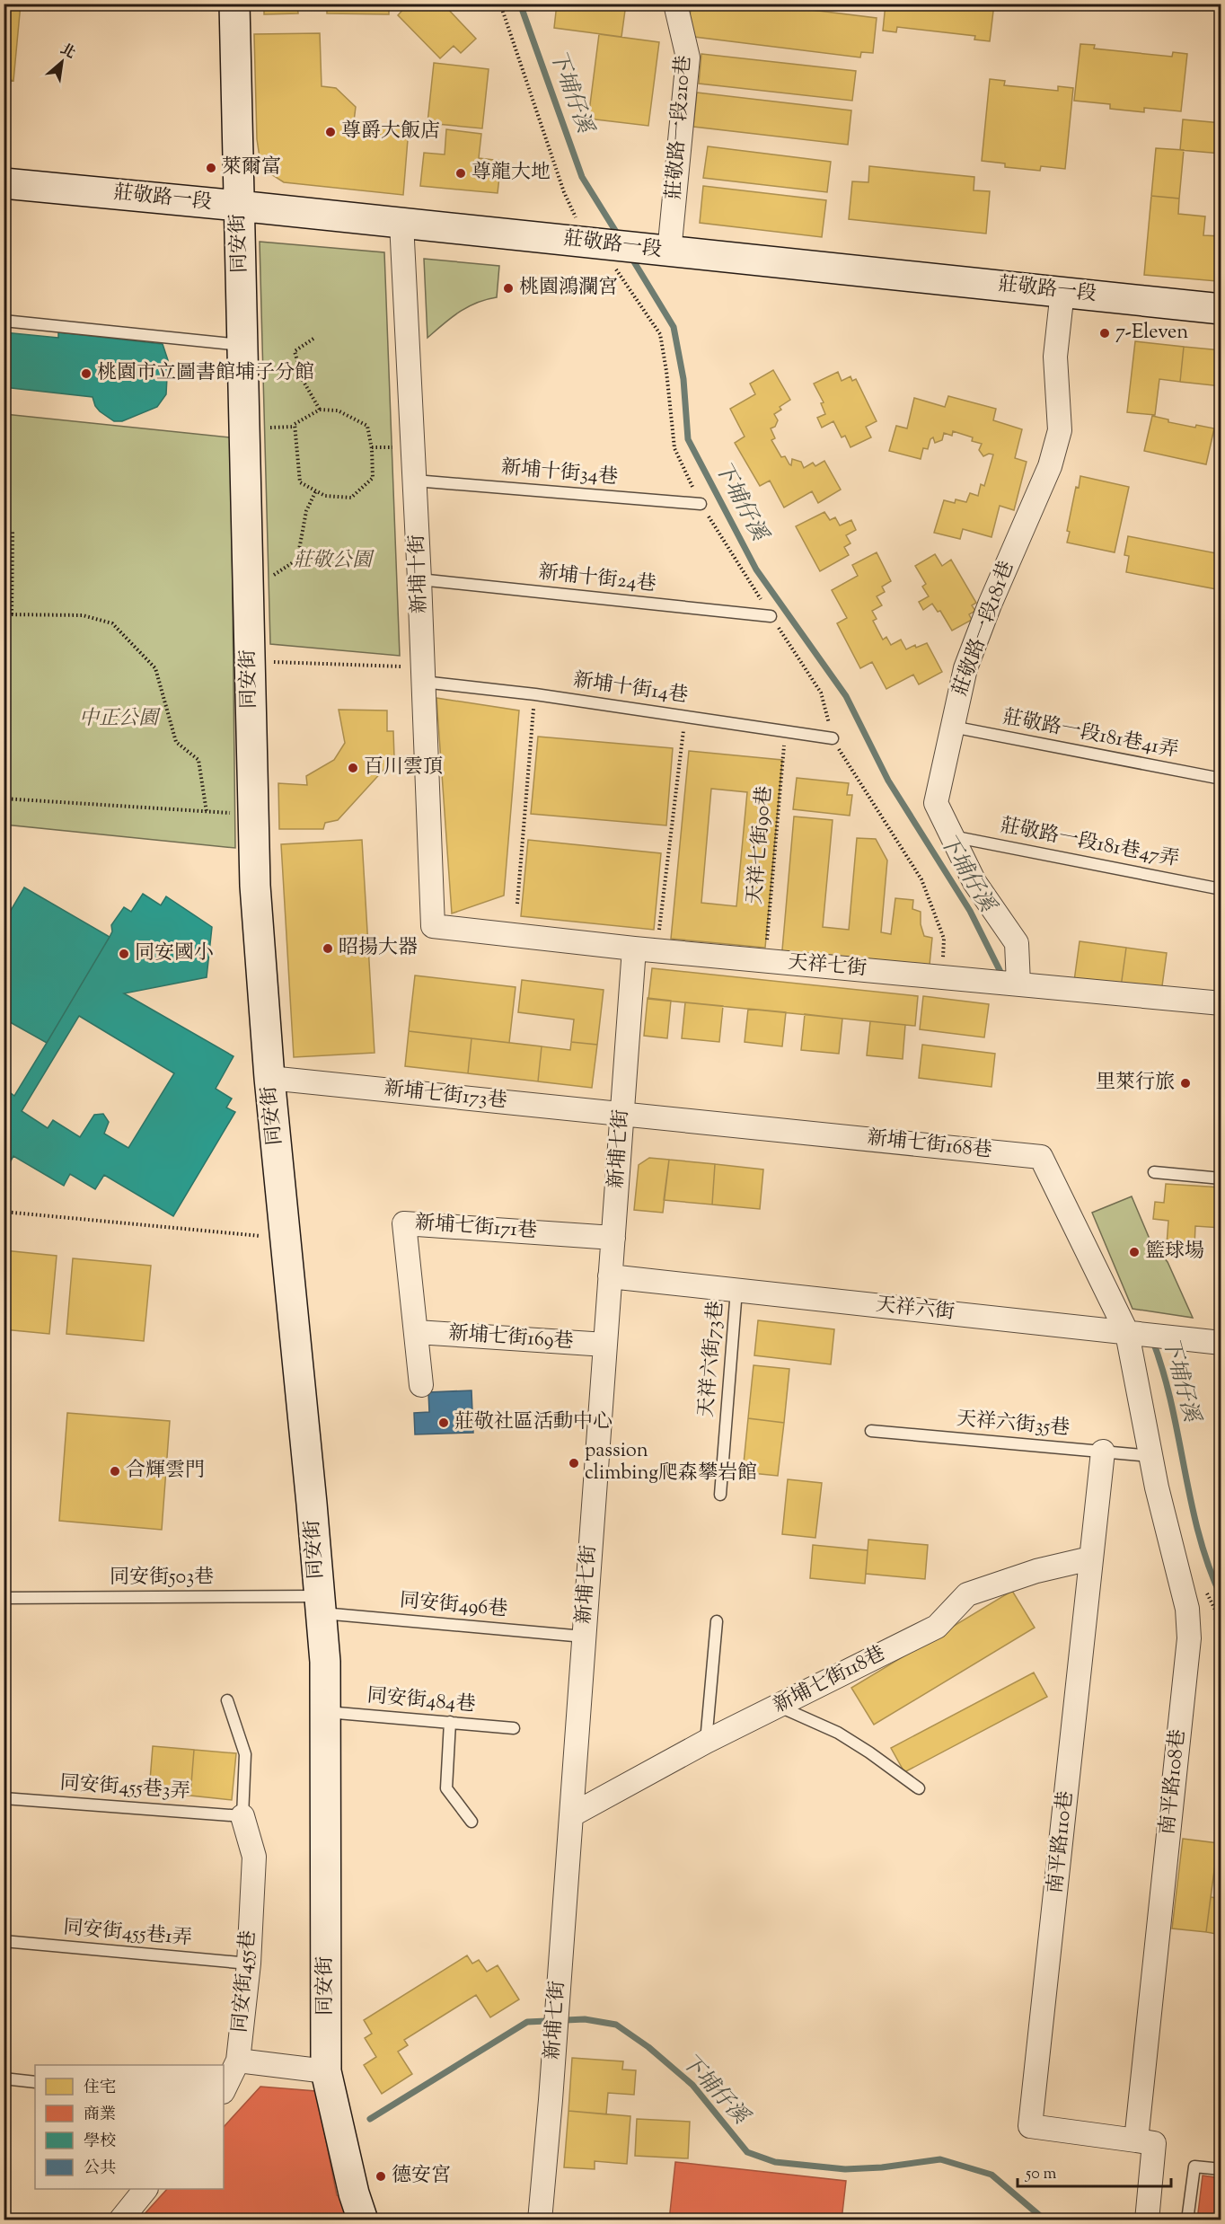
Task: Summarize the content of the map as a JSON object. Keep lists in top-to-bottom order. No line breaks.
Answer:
{"streets":{"street":["莊敬路一段210巷","莊敬路一段","同安街","新埔十街","莊敬路一段181巷","天祥七街","新埔七街173巷","新埔七街168巷","新埔七街","新埔七街171巷","天祥六街","新埔七街169巷","新埔七街118巷","南平路108巷","南平路110巷","同安街455巷"],"lane":["新埔十街34巷","新埔十街24巷","新埔十街14巷","莊敬路一段181巷41弄","莊敬路一段181巷47弄","天祥六街73巷","天祥六街35巷","同安街503巷","同安街496巷","同安街484巷","同安街455巷3弄","同安街455巷1弄"],"path":["天祥七街90巷"]},"crossings":[["莊敬路一段210巷","莊敬路一段"],["莊敬路一段","同安街"],["莊敬路一段","新埔十街"],["莊敬路一段","莊敬路一段181巷"],["同安街","新埔七街173巷"],["同安街","同安街503巷"],["同安街","同安街496巷"],["同安街","同安街484巷"],["同安街","同安街455巷"],["新埔十街34巷","新埔十街"],["新埔十街","新埔十街24巷"],["新埔十街","新埔十街14巷"],["新埔十街","天祥七街"],["莊敬路一段181巷","莊敬路一段181巷41弄"],["莊敬路一段181巷","莊敬路一段181巷47弄"],["莊敬路一段181巷","天祥七街"],["新埔十街14巷","天祥七街90巷"],["天祥七街90巷","天祥七街"],["天祥七街","新埔七街"],["新埔七街173巷","新埔七街168巷"],["新埔七街173巷","新埔七街"],["新埔七街168巷","新埔七街"],["新埔七街168巷","天祥六街"],["新埔七街168巷","南平路108巷"],["新埔七街","新埔七街171巷"],["新埔七街","天祥六街"],["新埔七街","新埔七街169巷"],["新埔七街","同安街496巷"],["新埔七街","新埔七街118巷"],["新埔七街171巷","新埔七街169巷"],["天祥六街","天祥六街73巷"],["天祥六街","南平路108巷"],["天祥六街35巷","南平路108巷"],["天祥六街35巷","南平路110巷"],["同安街503巷","同安街496巷"],["新埔七街118巷","南平路110巷"],["南平路108巷","南平路110巷"],["同安街455巷3弄","同安街455巷"],["同安街455巷1弄","同安街455巷"]],"water":["下埔仔溪"],"parks":["莊敬公園","中正公園"],"places":["尊爵大飯店","萊爾富","尊龍大地","桃園鴻瀾宮","7-Eleven","桃園市立圖書館埔子分館","百川雲頂","昭揚大器","同安國小","里萊行旅","籃球場","莊敬社區活動中心","passion climbing爬森攀岩館","合輝雲門","德安宮"],"legend":["住宅","商業","學校","公共"],"scale_bar":"50 m","north":"top right"}
